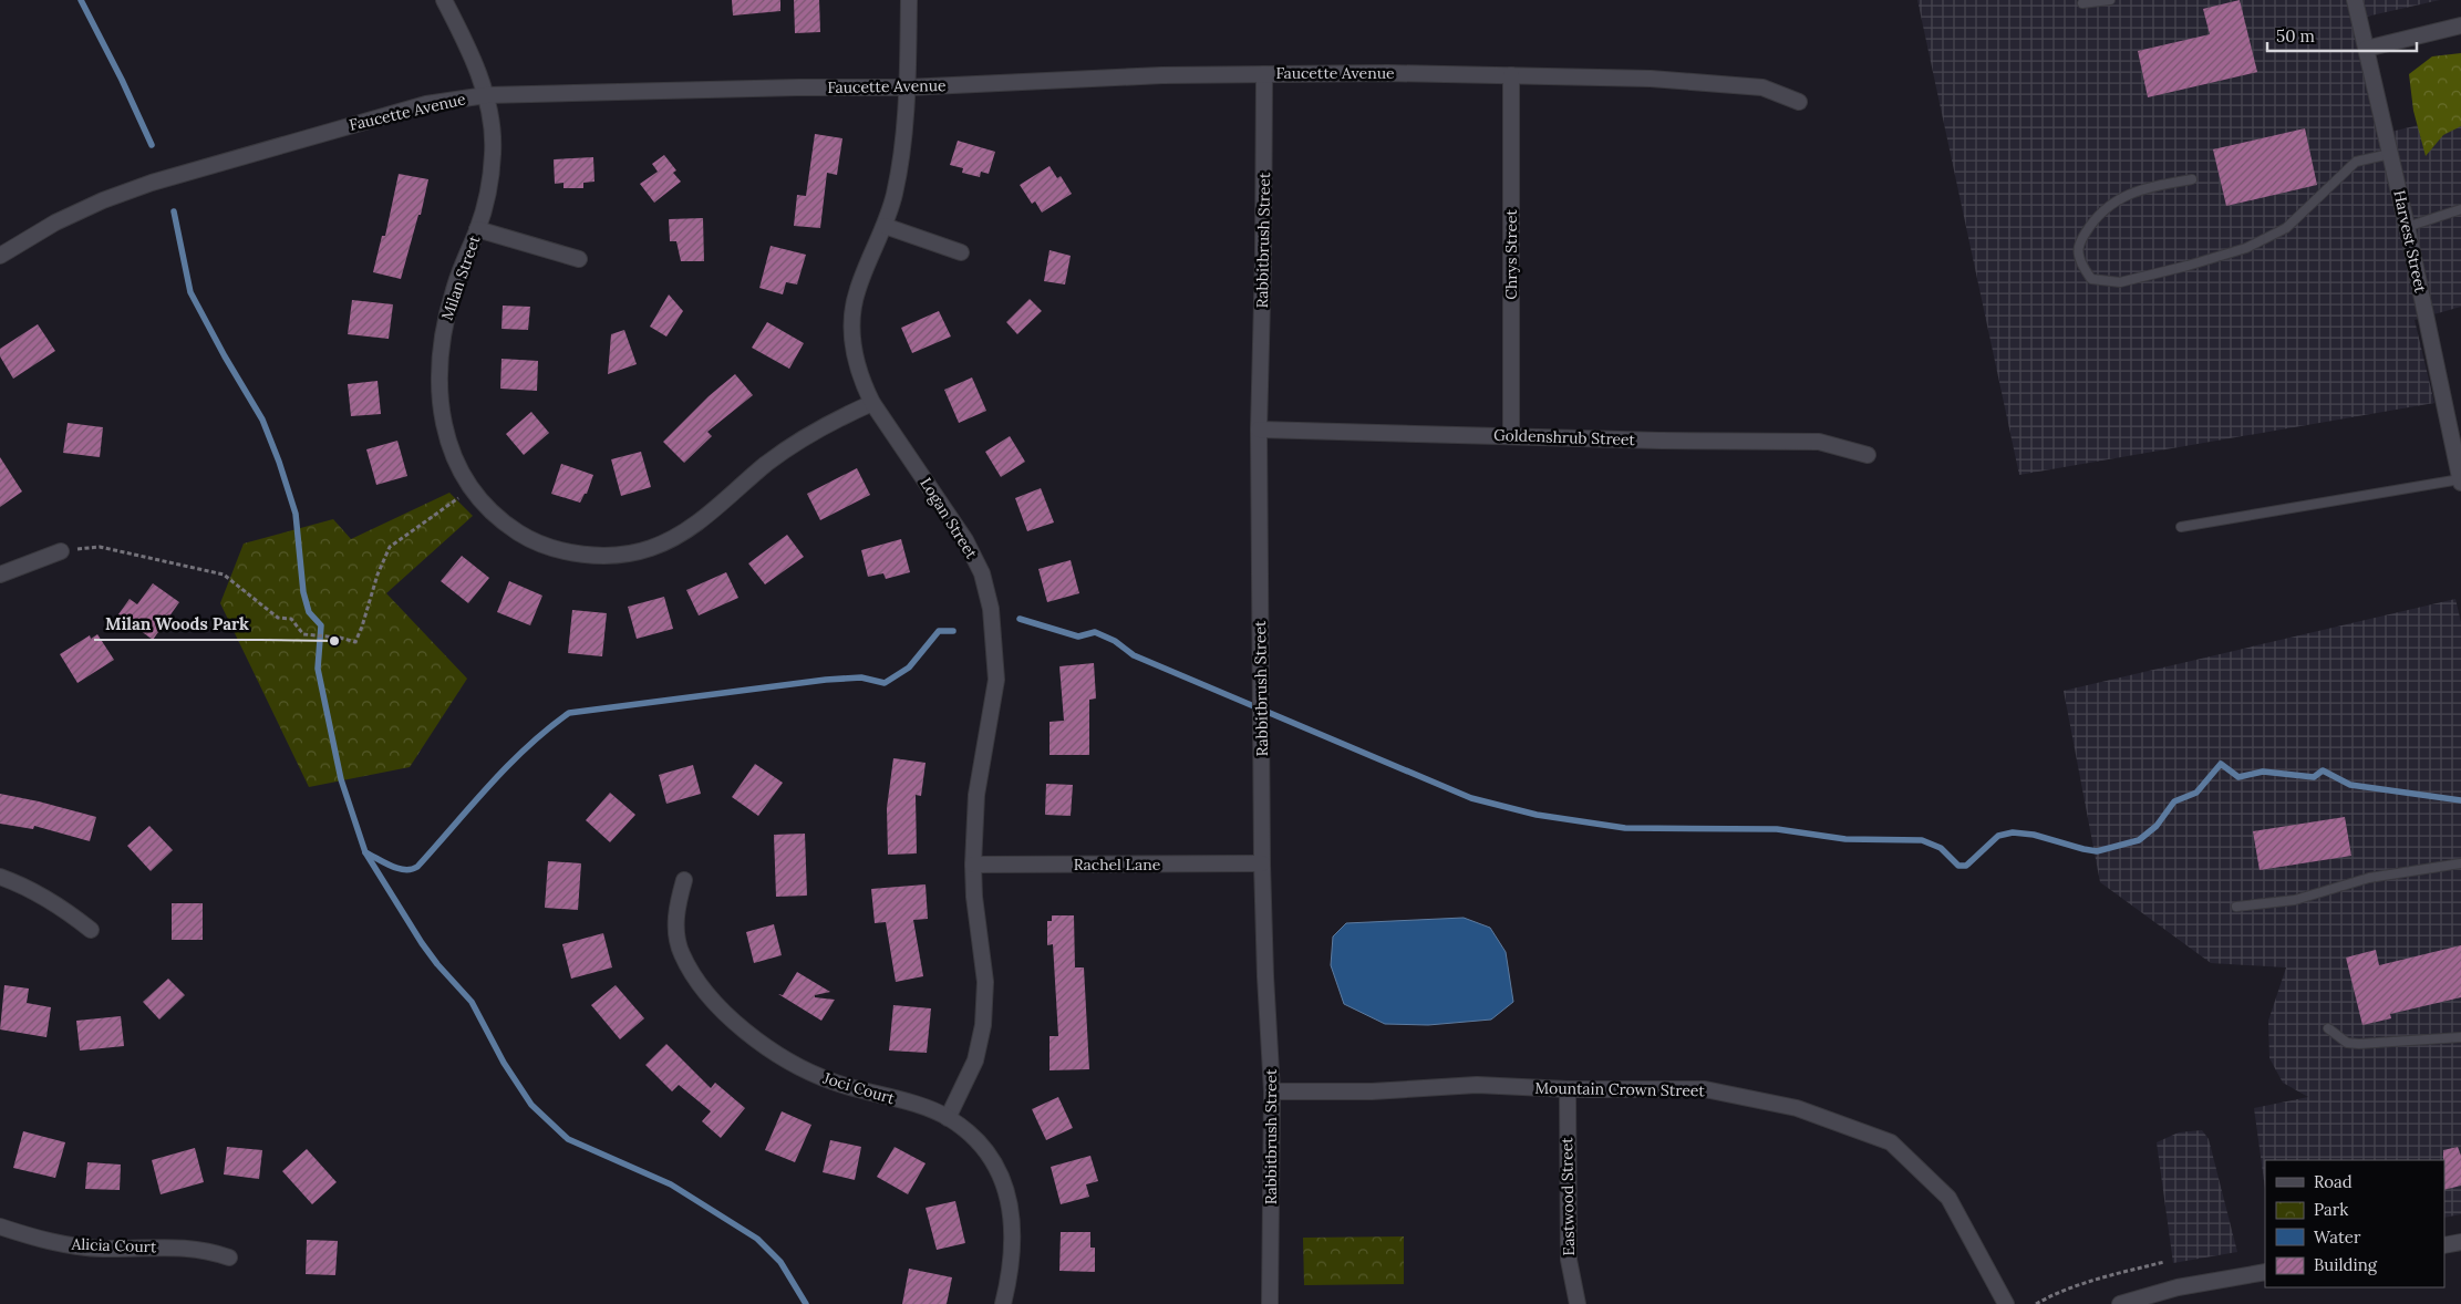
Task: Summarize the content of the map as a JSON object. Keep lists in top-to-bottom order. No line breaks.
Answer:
{"streets":{"street":["Faucette Avenue","Rabbitbrush Street","Harvest Street","Chrys Street","Milan Street","Goldenshrub Street","Logan Street","Rachel Lane","Joci Court","Mountain Crown Street","Eastwood Street","Alicia Court"]},"crossings":[["Faucette Avenue","Rabbitbrush Street"],["Faucette Avenue","Chrys Street"],["Faucette Avenue","Milan Street"],["Faucette Avenue","Logan Street"],["Rabbitbrush Street","Goldenshrub Street"],["Rabbitbrush Street","Rachel Lane"],["Rabbitbrush Street","Mountain Crown Street"],["Chrys Street","Goldenshrub Street"],["Milan Street","Logan Street"],["Logan Street","Rachel Lane"],["Logan Street","Joci Court"],["Mountain Crown Street","Eastwood Street"]],"places":["Milan Woods Park"],"legend":["Road","Park","Water","Building"],"scale_bar":"50 m"}
